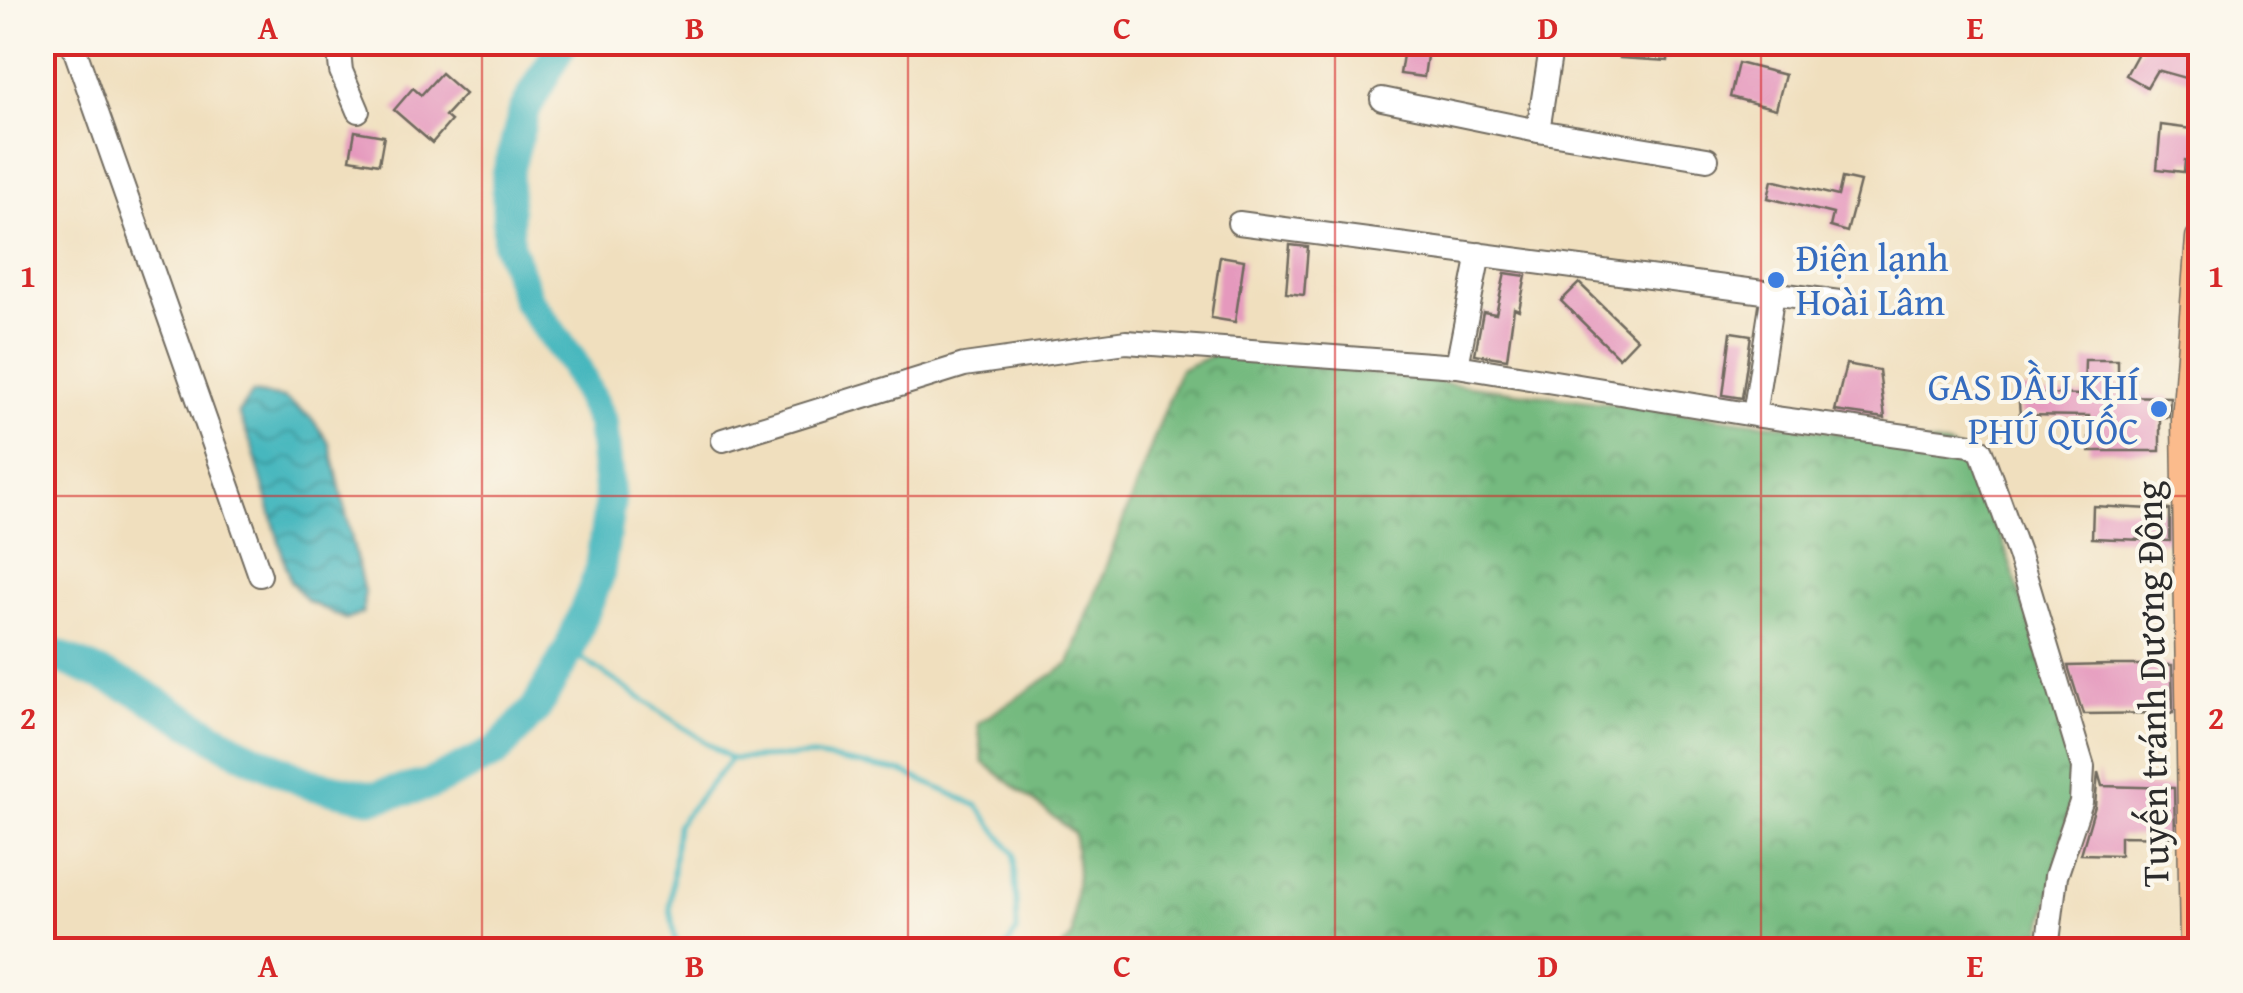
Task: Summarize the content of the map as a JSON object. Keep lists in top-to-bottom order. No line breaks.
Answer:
{"streets":{"main road":["Tuyến tránh Dương Đông"]},"places":["Điện lạnh Hoài Lâm","GAS DẦU KHÍ PHÚ QUỐC"],"grid":{"columns":["A","B","C","D","E"],"rows":["1","2"]}}
